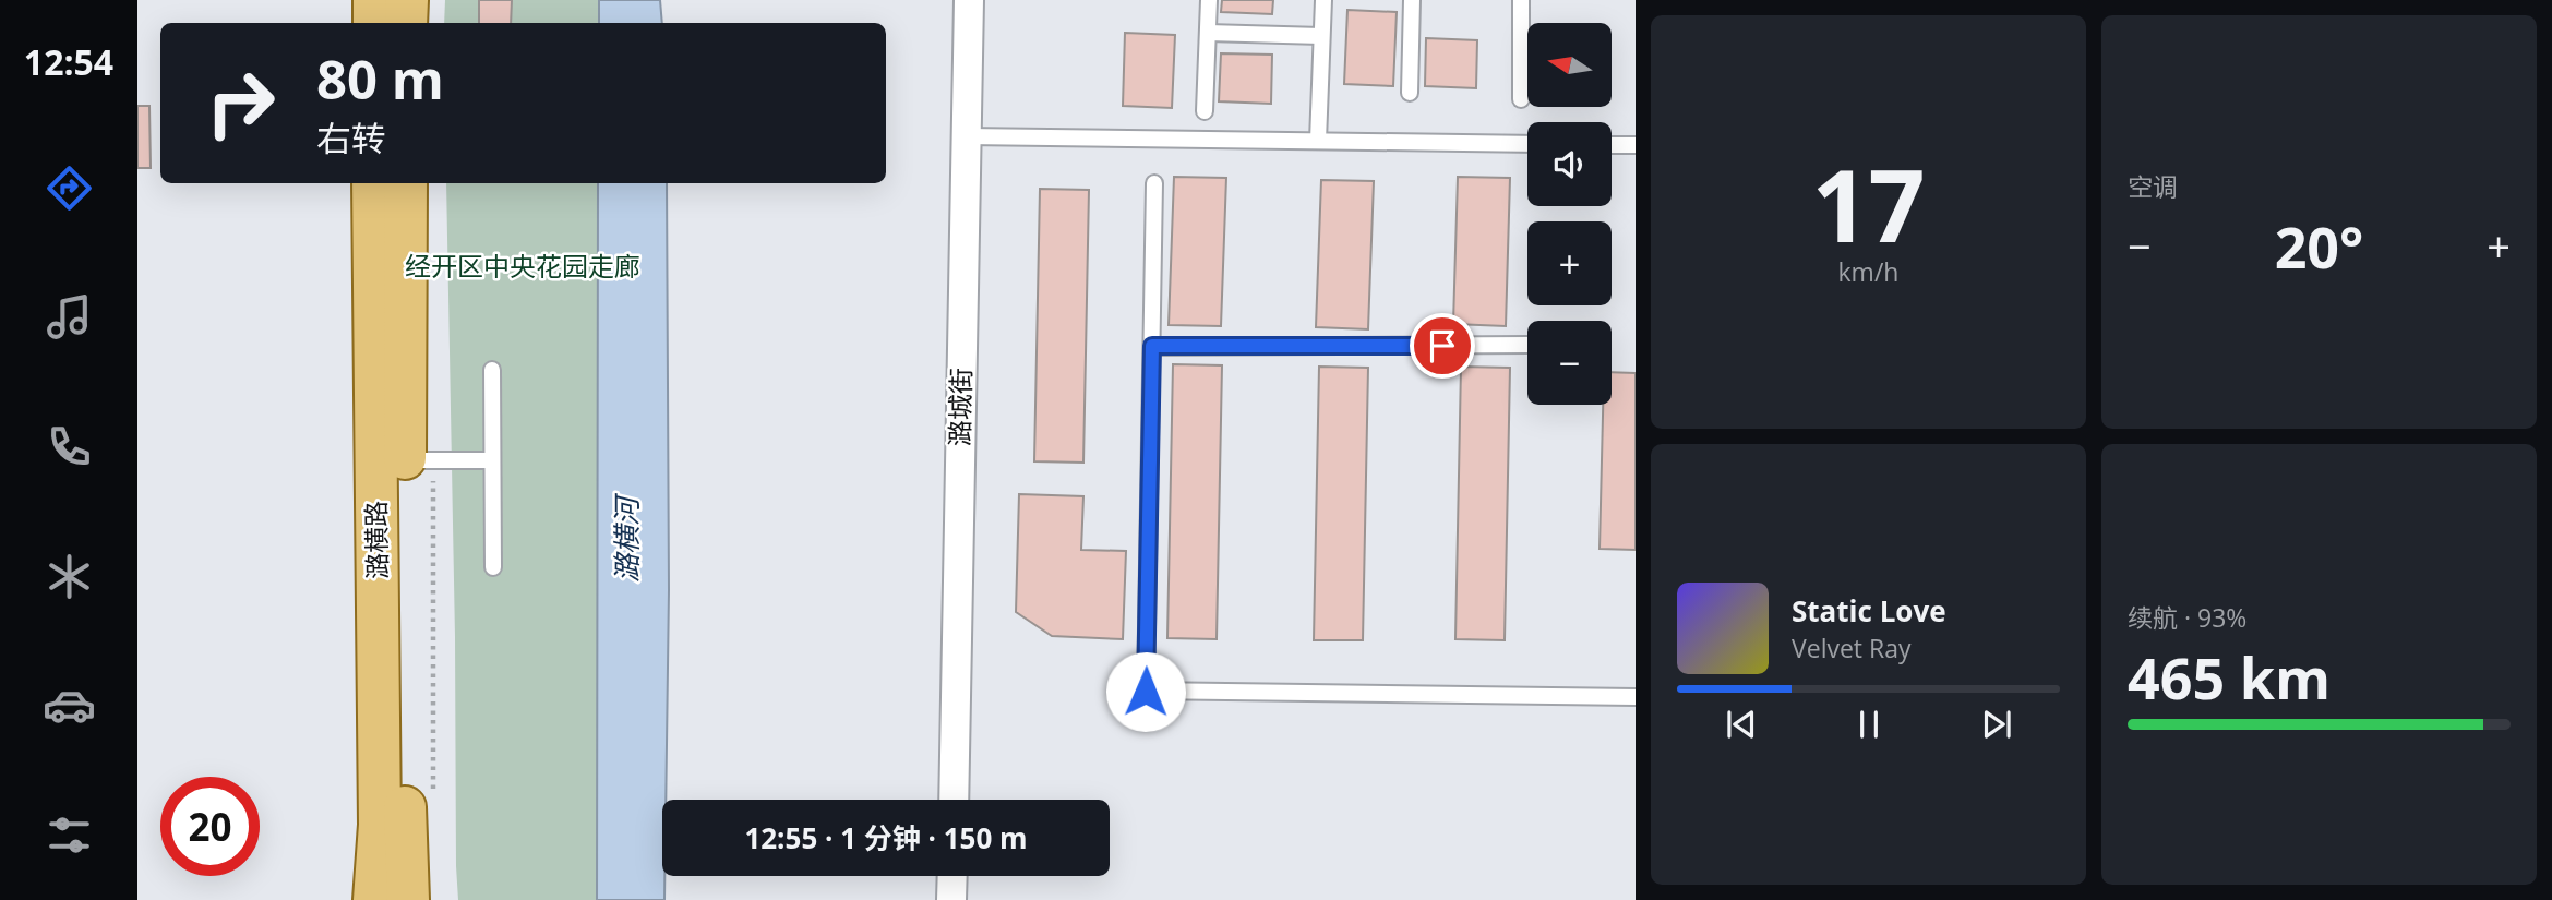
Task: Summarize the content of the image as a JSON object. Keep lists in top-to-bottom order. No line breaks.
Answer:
{"streets":{"main road":["潞横路"],"street":["潞城街"]},"water":["潞横河"],"parks":["经开区中央花园走廊"],"north":"left","page":{"tabs":"12:54","tile":[["17","km/h"],"空调",["续航 · 93%","465 km"]],"map_buttons":["+","−"],"turn":["80 m","右转"],"heat":["−","20°","+"],"song":["Static Love","Velvet Ray"],"limit":"20","trip":"12:55 · 1 分钟 · 150 m"}}
